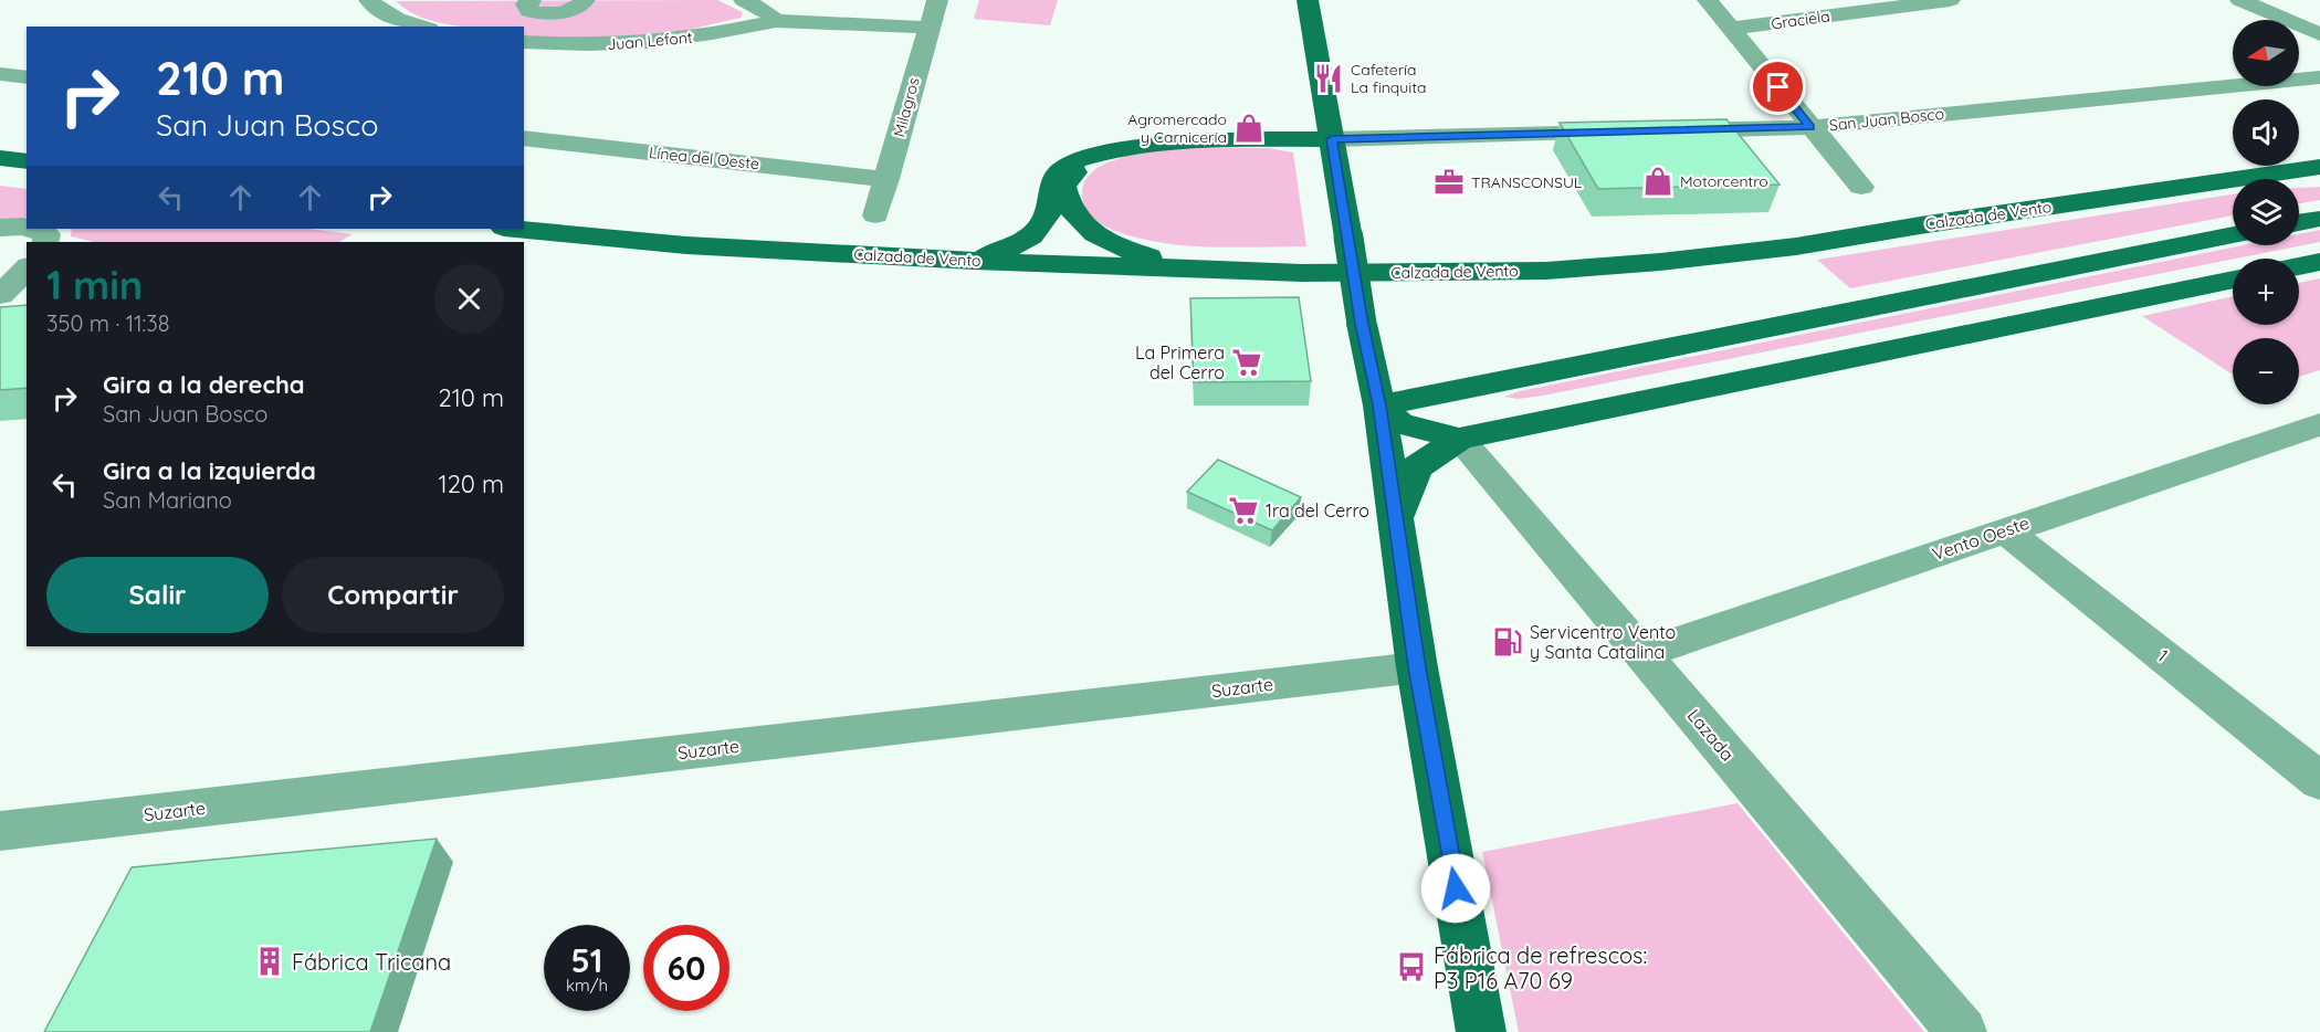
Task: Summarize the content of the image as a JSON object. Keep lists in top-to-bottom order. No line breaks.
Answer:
{"streets":{"main road":["Calzada de Vento"],"street":["Graciela","Juan Lefont","Milagros","San Juan Bosco","Línea del Oeste","Vento Oeste","1","Suzarte","Lazada"]},"crossings":[["Juan Lefont","Milagros"],["Milagros","Línea del Oeste"],["Vento Oeste","1"],["Vento Oeste","Lazada"]],"places":{"restaurant":["Cafetería La finquita"],"shop":["Agromercado y Carnicería","Motorcentro"],"office":["TRANSCONSUL"],"supermarket":["La Primera del Cerro","1ra del Cerro"],"fuel station":["Servicentro Vento y Santa Catalina"],"building":["Fábrica Tricana"],"bus stop":["Fábrica de refrescos: P3 P16 A70 69"]},"north":"left","page":{"map_buttons":["+","−"],"turn":["210 m","San Juan Bosco"],"heading":["1 min","350 m · 11:38"],"list":[{"name":"Gira a la derecha","note":"San Juan Bosco","value":"210 m"},{"name":"Gira a la izquierda","note":"San Mariano","value":"120 m"}],"buttons":["Salir","Compartir"],"speed":"51 km/h","limit":"60"}}
